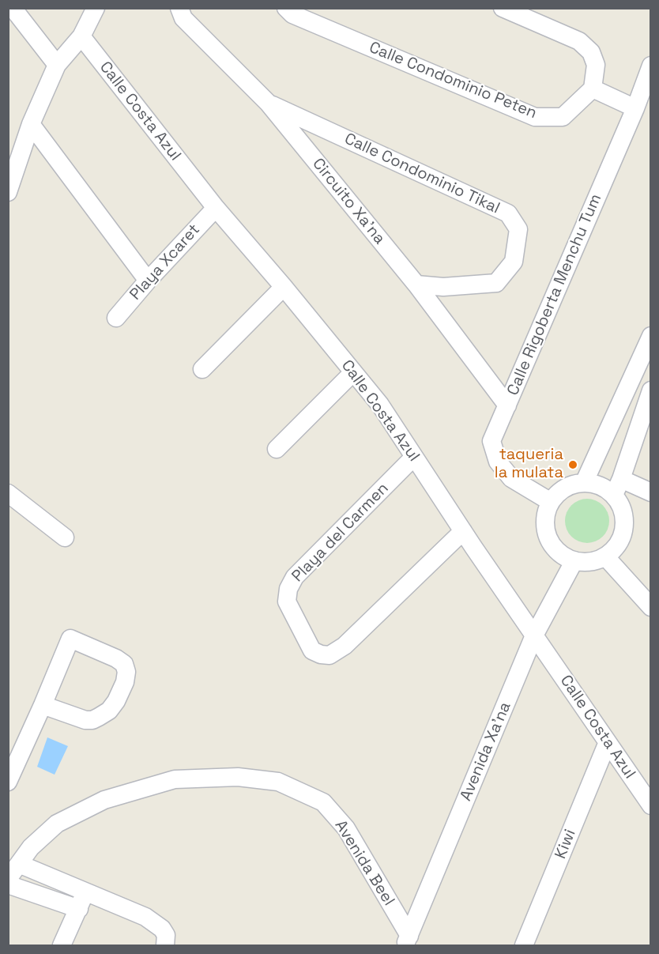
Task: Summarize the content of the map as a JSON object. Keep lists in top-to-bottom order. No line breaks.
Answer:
{"streets":{"street":["Calle Condominio Peten","Calle Costa Azul","Calle Condominio Tikal","Circuito Xa'na","Playa Xcaret","Calle Rigoberta Menchu Tum","Playa del Carmen","Avenida Xa'na","Kiwi","Avenida Beel"]},"crossings":[["Calle Costa Azul","Playa Xcaret"],["Calle Costa Azul","Playa del Carmen"],["Calle Costa Azul","Avenida Xa'na"],["Calle Costa Azul","Kiwi"],["Calle Condominio Tikal","Circuito Xa'na"],["Circuito Xa'na","Calle Rigoberta Menchu Tum"],["Calle Rigoberta Menchu Tum","Avenida Xa'na"],["Avenida Xa'na","Avenida Beel"]],"places":["taqueria la mulata"]}
